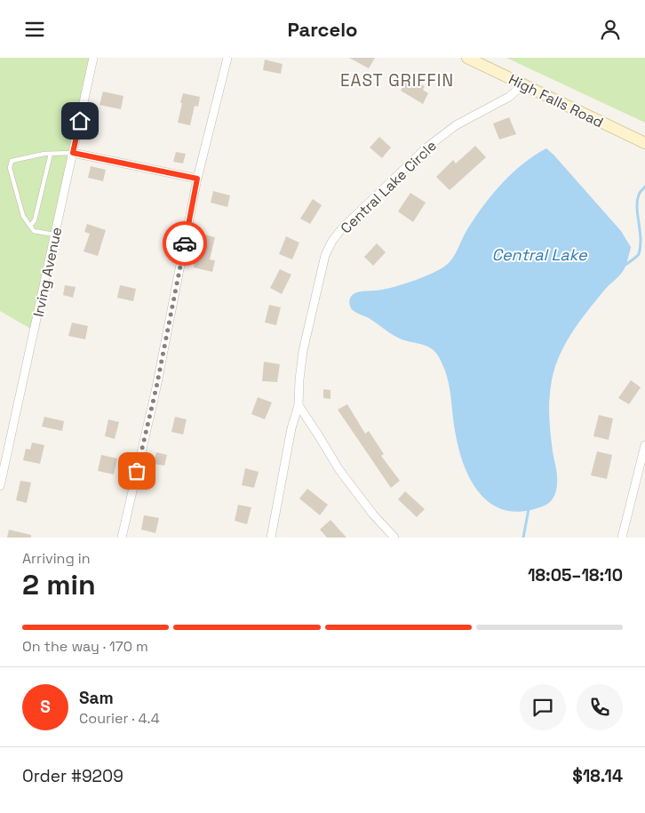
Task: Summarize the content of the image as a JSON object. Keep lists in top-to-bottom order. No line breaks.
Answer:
{"streets":{"street":["High Falls Road","Central Lake Circle","Irving Avenue"]},"crossings":[["High Falls Road","Central Lake Circle"]],"districts":["EAST GRIFFIN"],"water":["Central Lake"],"page":{"header":"Parcelo","heading":["2 min","Arriving in","18:05–18:10"],"panel":["Sam","Courier · 4.4","Order #9209","$18.14"],"bar":"On the way · 170 m","round":"S"}}
